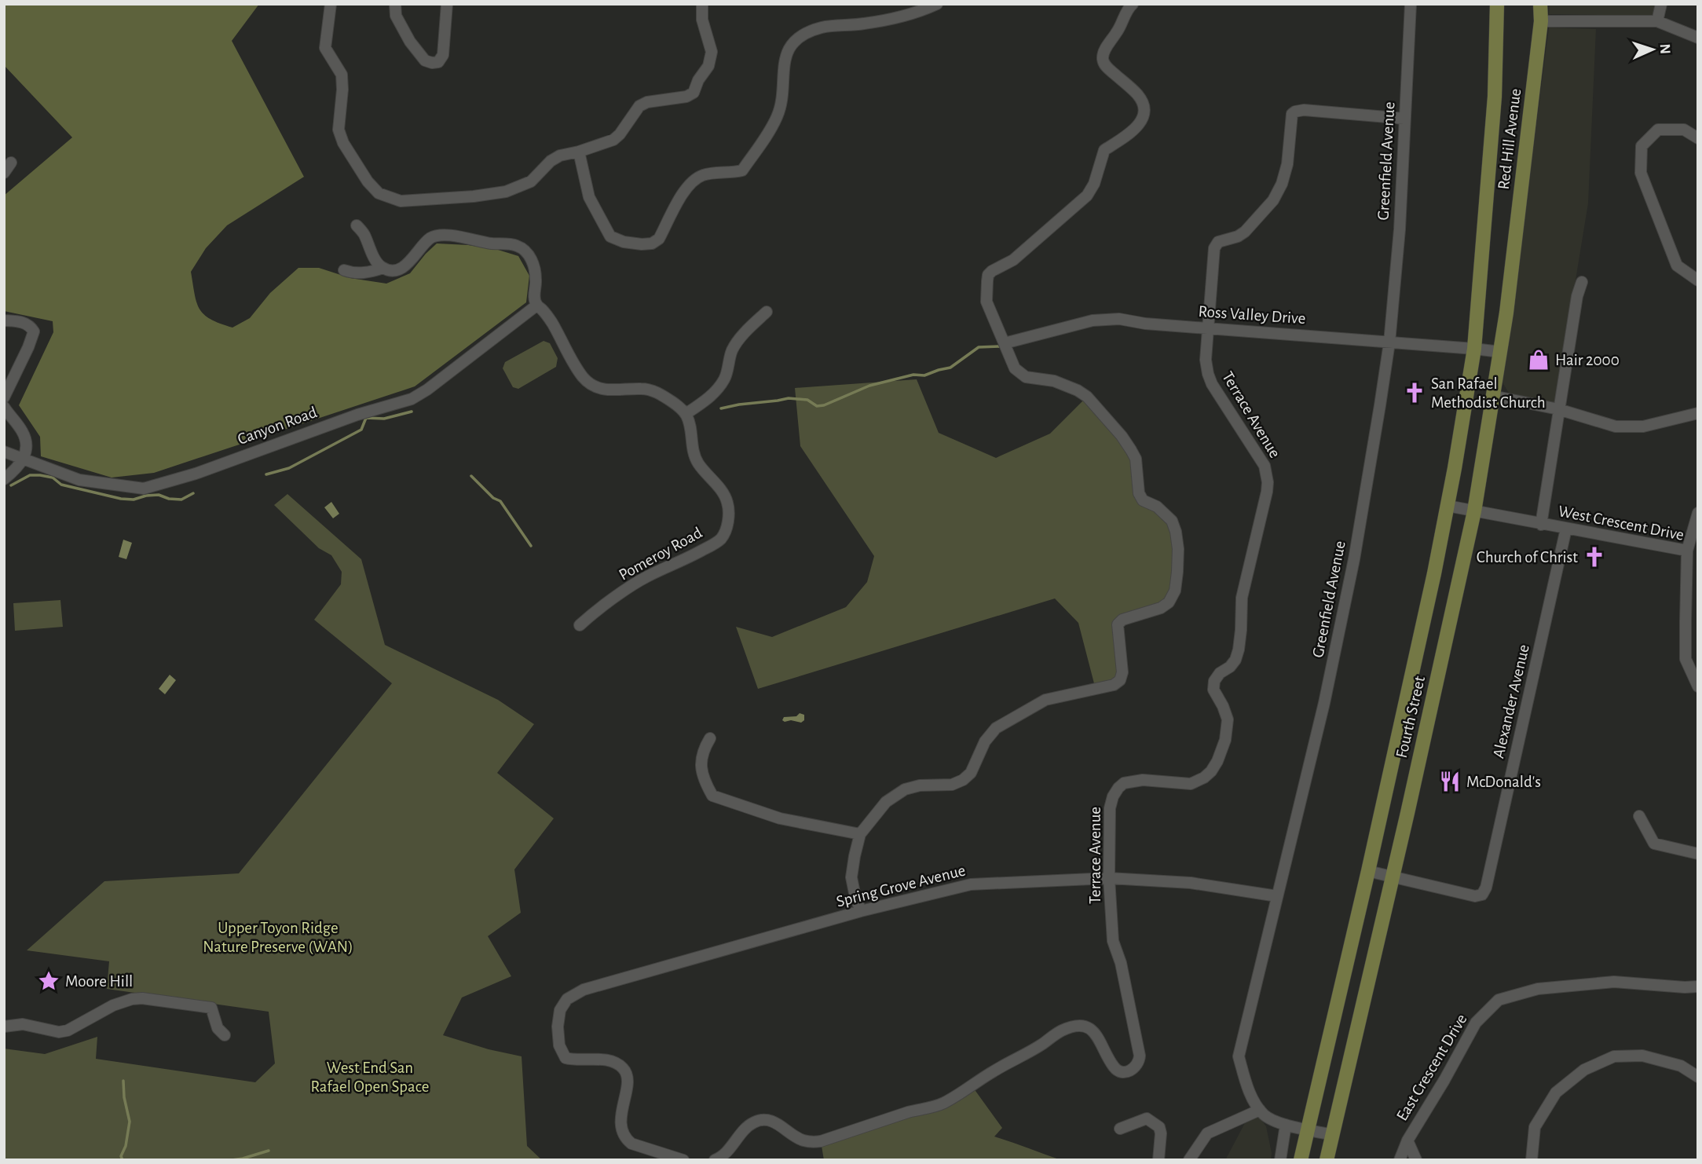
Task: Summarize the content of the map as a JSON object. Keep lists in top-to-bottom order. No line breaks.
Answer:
{"streets":{"main road":["Red Hill Avenue","Fourth Street"],"street":["Greenfield Avenue","Ross Valley Drive","Terrace Avenue","Canyon Road","West Crescent Drive","Pomeroy Road","Alexander Avenue","Spring Grove Avenue","East Crescent Drive"]},"crossings":[["Red Hill Avenue","Fourth Street"],["Greenfield Avenue","Ross Valley Drive"],["Greenfield Avenue","Terrace Avenue"],["Greenfield Avenue","Spring Grove Avenue"],["Ross Valley Drive","Terrace Avenue"],["Ross Valley Drive","Fourth Street"],["Terrace Avenue","Spring Grove Avenue"],["West Crescent Drive","Alexander Avenue"],["West Crescent Drive","Fourth Street"],["Alexander Avenue","Fourth Street"]],"parks":["Upper Toyon Ridge Nature Preserve (WAN)","West End San Rafael Open Space"],"places":{"shop":["Hair 2000"],"church":["San Rafael Methodist Church","Church of Christ"],"restaurant":["McDonald's"],"place":["Moore Hill"]},"north":"right"}
